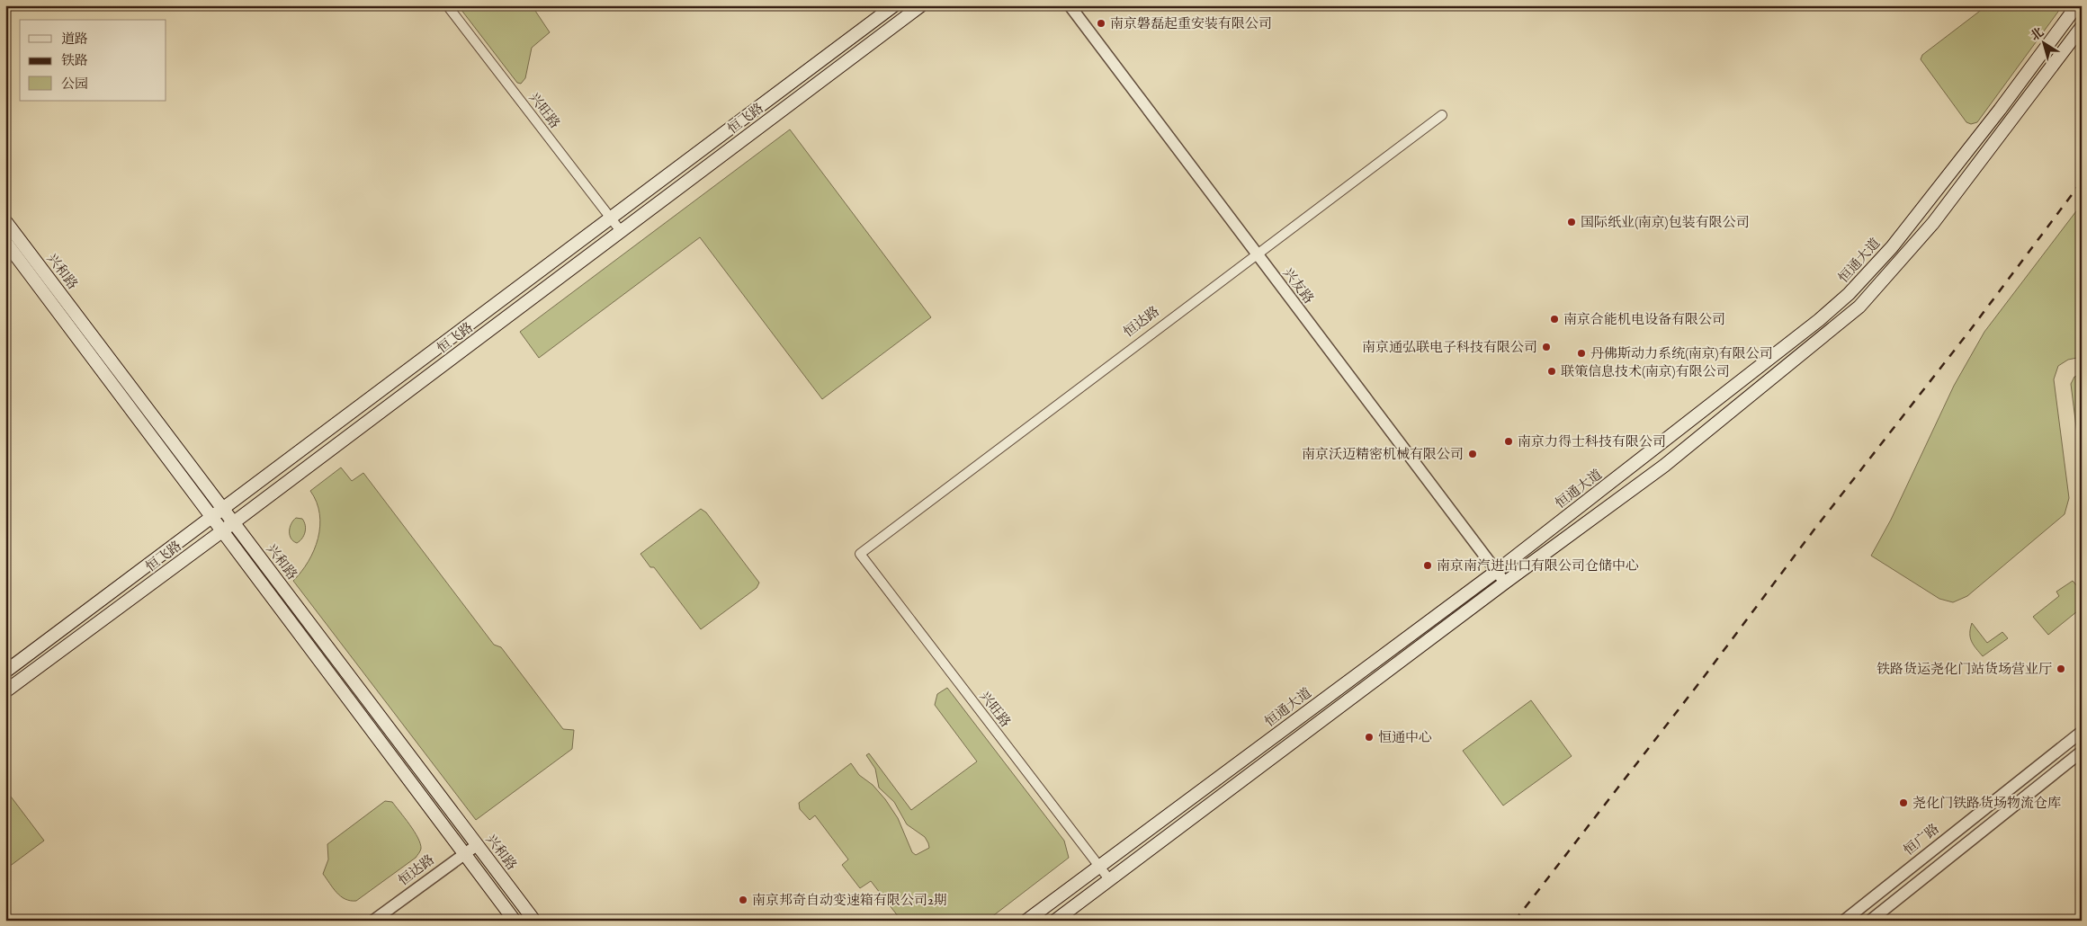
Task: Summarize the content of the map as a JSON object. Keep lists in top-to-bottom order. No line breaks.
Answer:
{"streets":{"main road":["恒飞路","恒通大道","兴和路"],"street":["兴旺路","兴友路","恒达路","恒广路"]},"crossings":[["兴旺路","恒飞路"],["兴旺路","恒通大道"],["兴旺路","恒达路"],["恒飞路","兴和路"],["恒通大道","兴友路"],["兴和路","恒达路"],["兴友路","恒达路"]],"places":["南京磐磊起重安装有限公司","国际纸业(南京)包装有限公司","南京合能机电设备有限公司","南京通弘联电子科技有限公司","丹佛斯动力系统(南京)有限公司","联策信息技术(南京)有限公司","南京力得士科技有限公司","南京沃迈精密机械有限公司","南京南汽进出口有限公司仓储中心","铁路货运尧化门站货场营业厅","恒通中心","尧化门铁路货场物流仓库","南京邦奇自动变速箱有限公司2期"],"legend":["道路","铁路","公园"],"north":"top left"}
